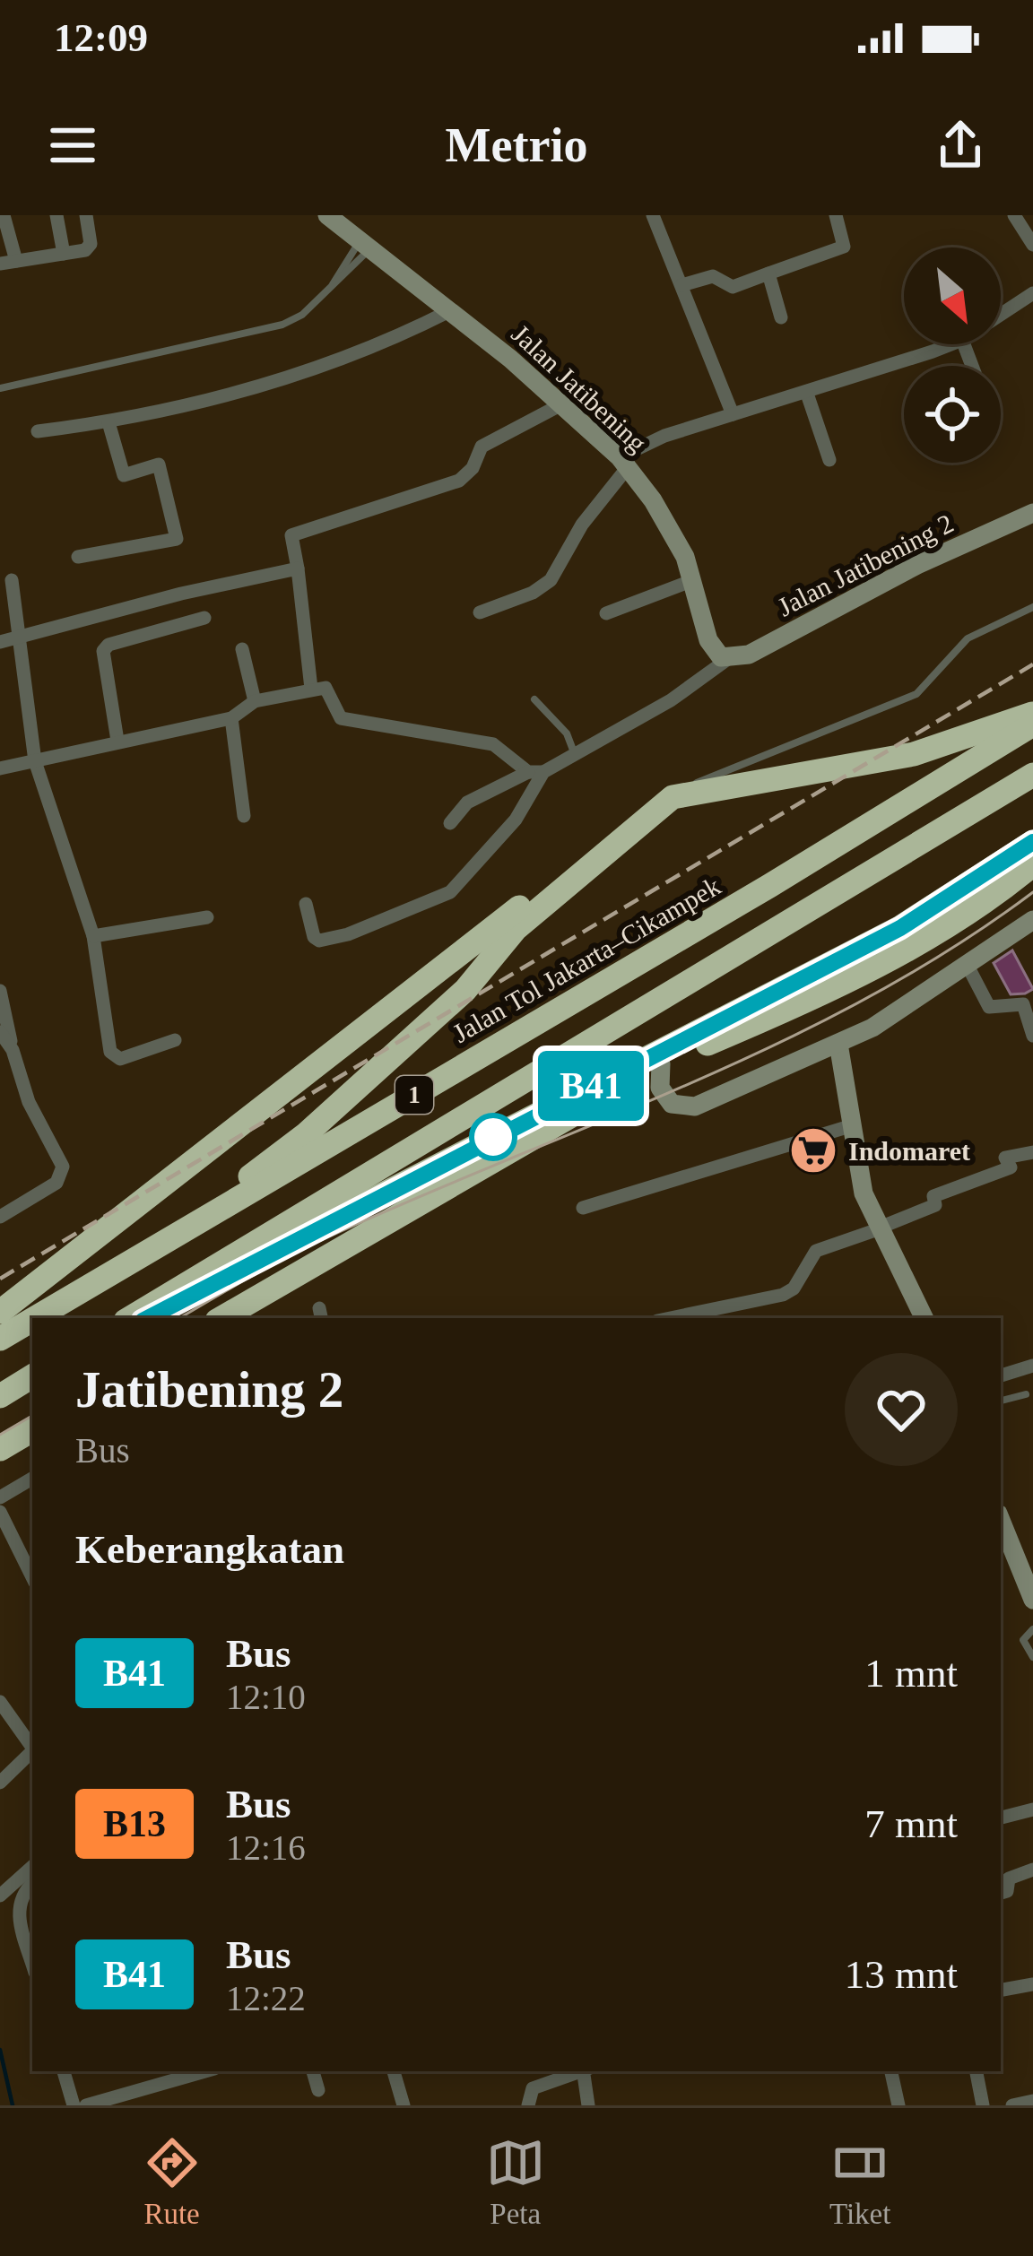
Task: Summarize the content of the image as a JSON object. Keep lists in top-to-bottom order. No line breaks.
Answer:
{"streets":{"highway":["Jalan Tol Jakarta–Cikampek","1"],"main road":["Jalan Jatibening","Jalan Jatibening 2"]},"crossings":[["Jalan Jatibening","Jalan Jatibening 2"]],"places":{"supermarket":["Indomaret"]},"lines":["bus line B41"],"north":"bottom right","page":{"status":"12:09","header":"Metrio","on_map":"B41","heading":[["Jatibening 2","Bus"],"Keberangkatan"],"list":[{"mark":"B41","name":"Bus","note":"12:10","value":"1 mnt"},{"mark":"B13","name":"Bus","note":"12:16","value":"7 mnt"},{"mark":"B41","name":"Bus","note":"12:22","value":"13 mnt"}],"tabs":["Rute","Peta","Tiket"]}}
